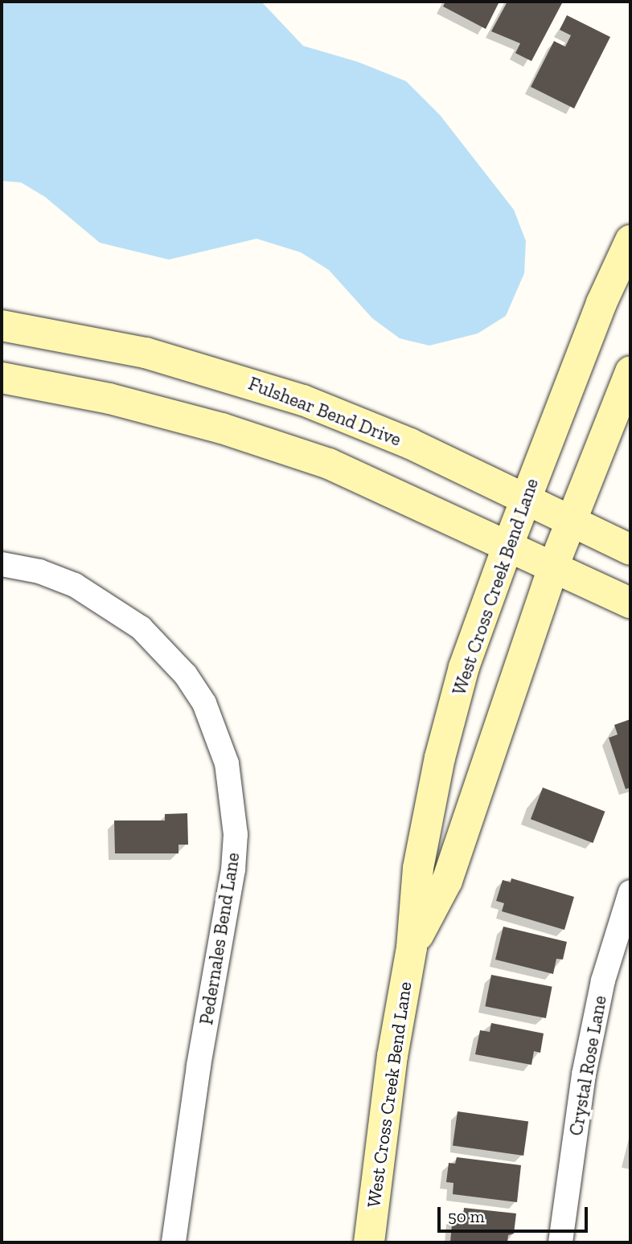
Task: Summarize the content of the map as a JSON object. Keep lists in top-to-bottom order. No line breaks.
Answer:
{"streets":{"main road":["Fulshear Bend Drive","West Cross Creek Bend Lane"],"street":["Pedernales Bend Lane","Crystal Rose Lane"]},"crossings":[["Fulshear Bend Drive","West Cross Creek Bend Lane"]],"scale_bar":"50 m"}
